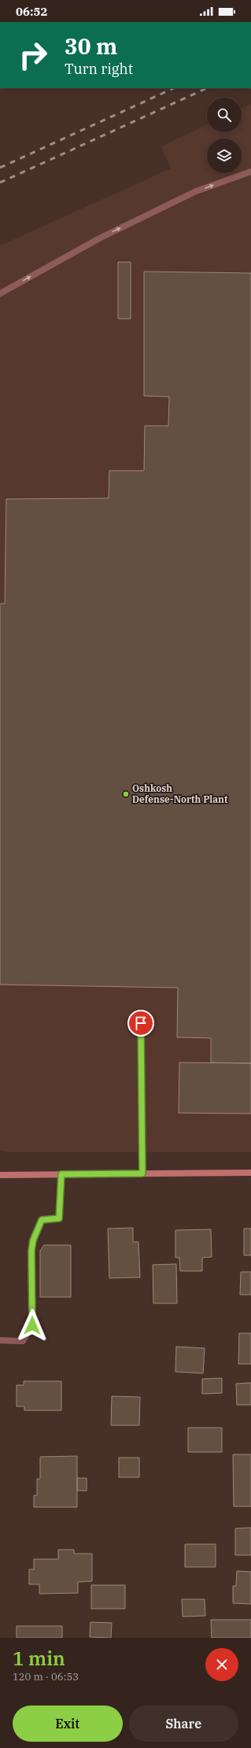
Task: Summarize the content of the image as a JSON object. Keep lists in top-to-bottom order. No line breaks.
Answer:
{"places":["Oshkosh Defense-North Plant"],"page":{"status":"06:52","turn":["30 m","Turn right"],"heading":["1 min","120 m · 06:53"],"buttons":["Exit","Share"]}}
